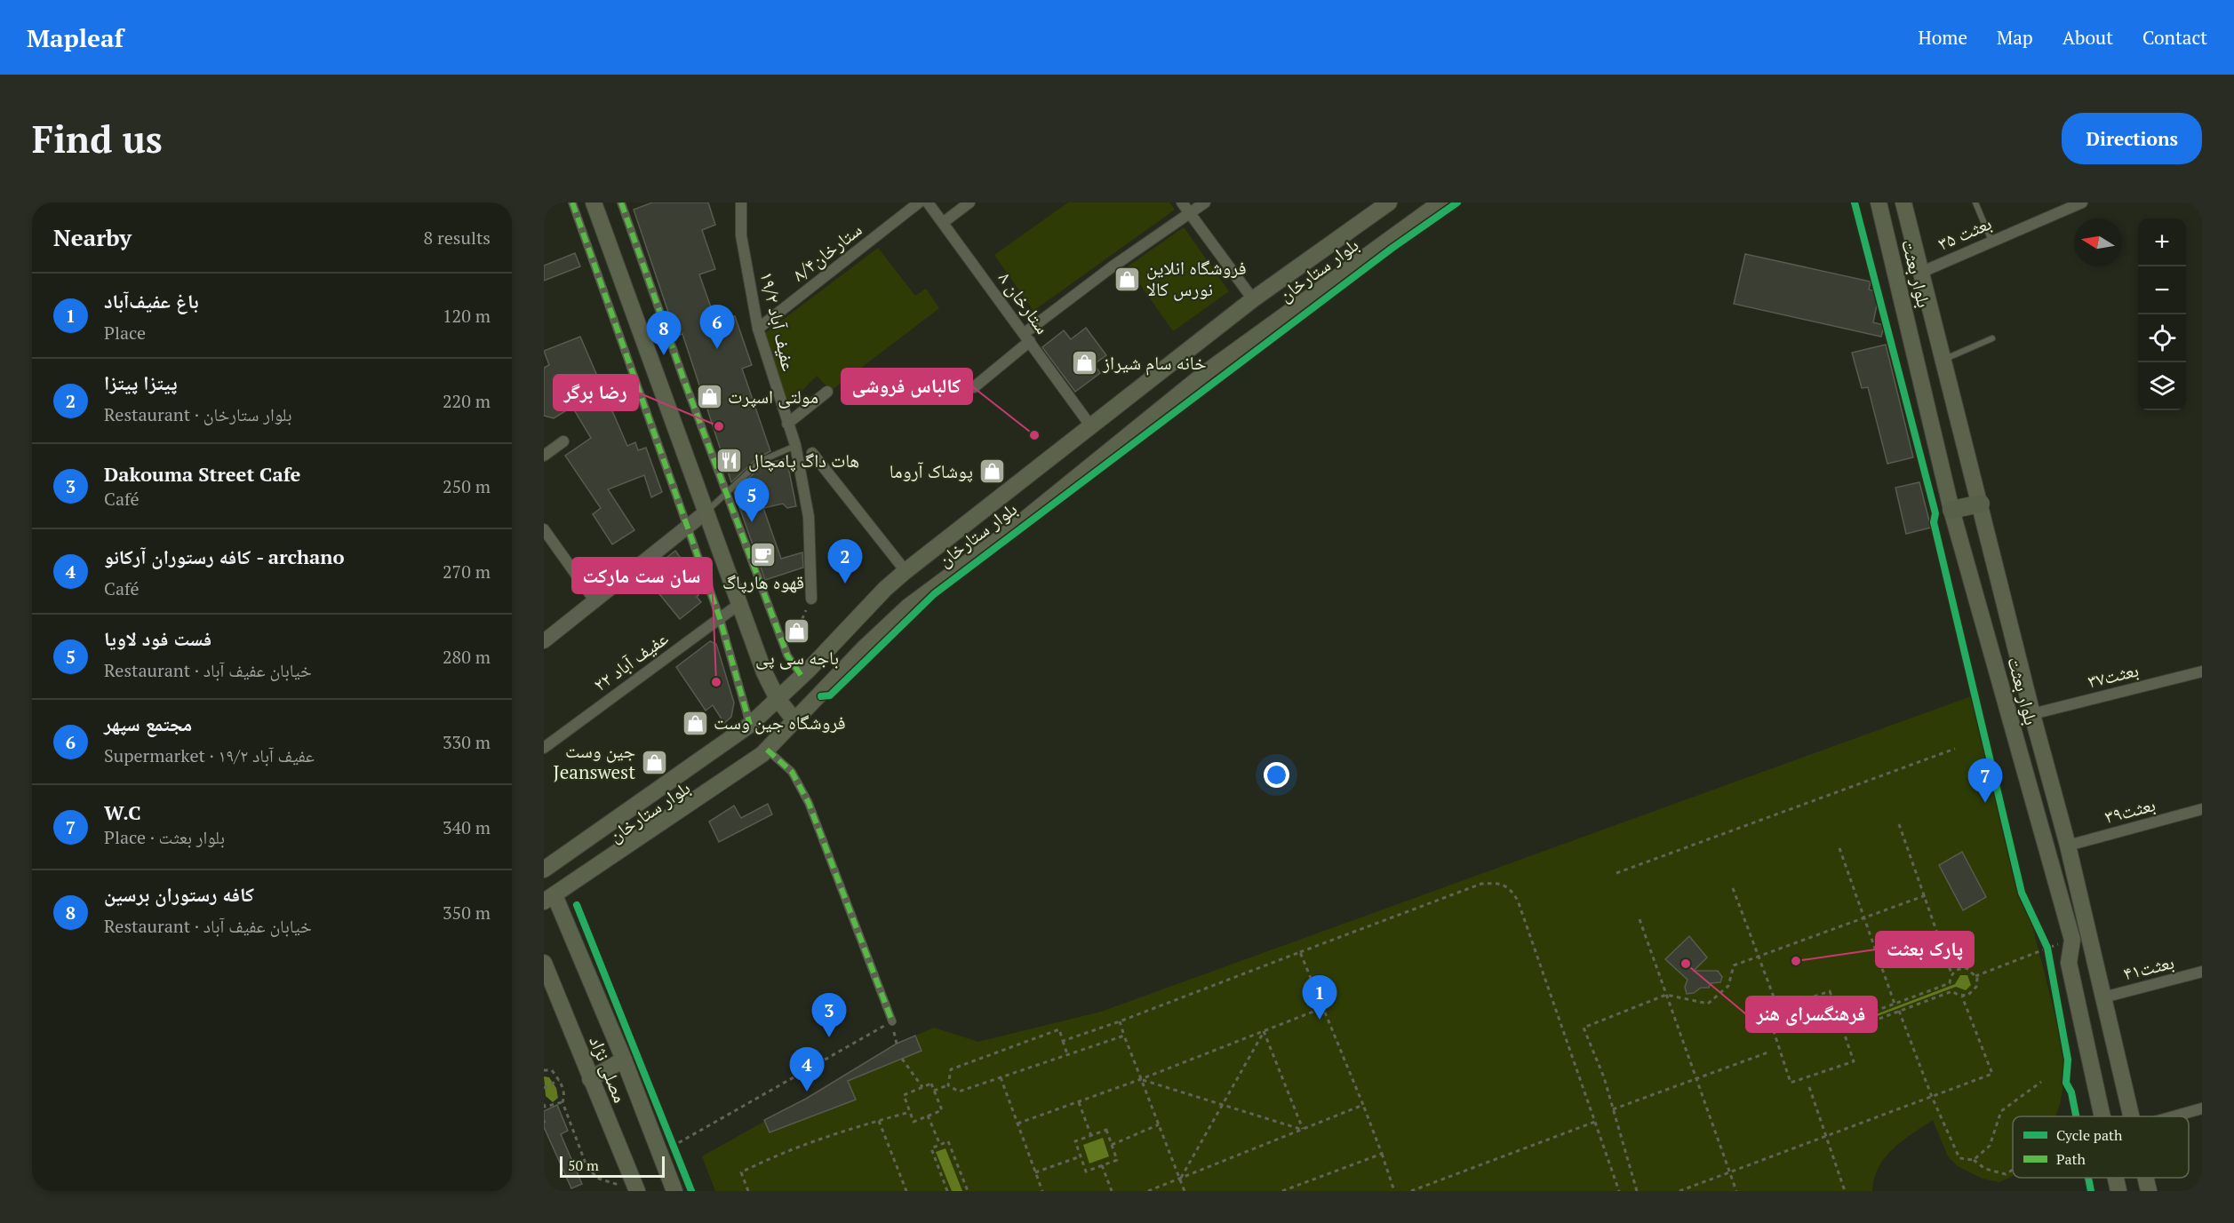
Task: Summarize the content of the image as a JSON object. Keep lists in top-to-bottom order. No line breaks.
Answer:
{"streets":{"main road":["بلوار ستارخان","بلوار بعثت","مصلی نژاد"],"street":["۳۵ بعثت","ستارخان۸/۴","ستارخان ۸","عفیف آباد ۱۹/۲","عفیف آباد ۲۲","بعثت۳۷","بعثت۳۹","بعثت۴۱"]},"crossings":[["۳۵ بعثت","بلوار بعثت"],["ستارخان۸/۴","عفیف آباد ۱۹/۲"],["بلوار ستارخان","ستارخان ۸"],["بلوار ستارخان","مصلی نژاد"],["بلوار بعثت","بعثت۳۷"],["بلوار بعثت","بعثت۳۹"],["بلوار بعثت","بعثت۴۱"]],"places":{"shop":["فروشگاه انلاین نورس کالا","خانه سام شیراز","مولتی اسپرت","پوشاک آروما","باجه سی پی","فروشگاه جین وست","جین وست Jeanswest"],"other":["رضا برگر","کالباس فروشی","سان ست مارکت","پارک بعثت","فرهنگسرای هنر"],"restaurant":["هات داگ پامچال"],"cafe":["قهوه هارپاگ"]},"legend":["Cycle path","Path"],"scale_bar":"50 m","north":"left","page":{"header":"Mapleaf","nav":["Home","Map","About","Contact"],"buttons":"Directions","title":"Find us","heading":["Nearby","8 results"],"map_buttons":["+","−"],"list":[{"mark":"1","name":"باغ عفیف‌آباد","note":"Place","value":"120 m"},{"mark":"2","name":"پیتزا پیتزا","note":"Restaurant · بلوار ستارخان","value":"220 m"},{"mark":"3","name":"Dakouma Street Cafe","note":"Café","value":"250 m"},{"mark":"4","name":"کافه رستوران آرکانو - archano","note":"Café","value":"270 m"},{"mark":"5","name":"فست فود لاویا","note":"Restaurant · خیابان عفیف آباد","value":"280 m"},{"mark":"6","name":"مجتمع سپهر","note":"Supermarket · عفیف آباد ۱۹/۲","value":"330 m"},{"mark":"7","name":"W.C","note":"Place · بلوار بعثت","value":"340 m"},{"mark":"8","name":"کافه رستوران برسین","note":"Restaurant · خیابان عفیف آباد","value":"350 m"}],"pins":["6","8","5","2","7","1","3","4"],"scale":"50 m"}}
